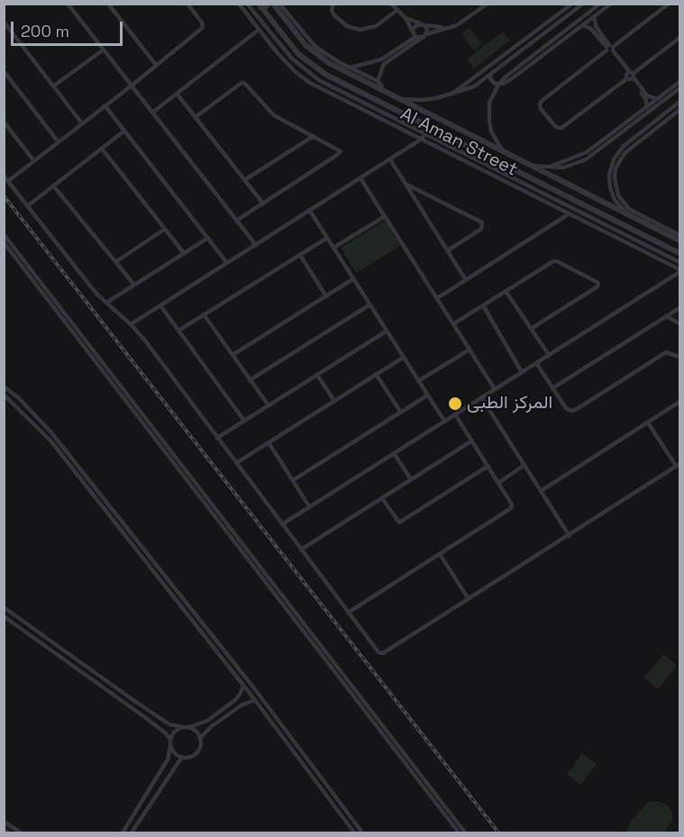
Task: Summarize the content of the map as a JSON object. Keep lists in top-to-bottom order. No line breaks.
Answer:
{"streets":{"street":["Al Aman Street"]},"places":["المركز الطبى"],"scale_bar":"200 m"}
